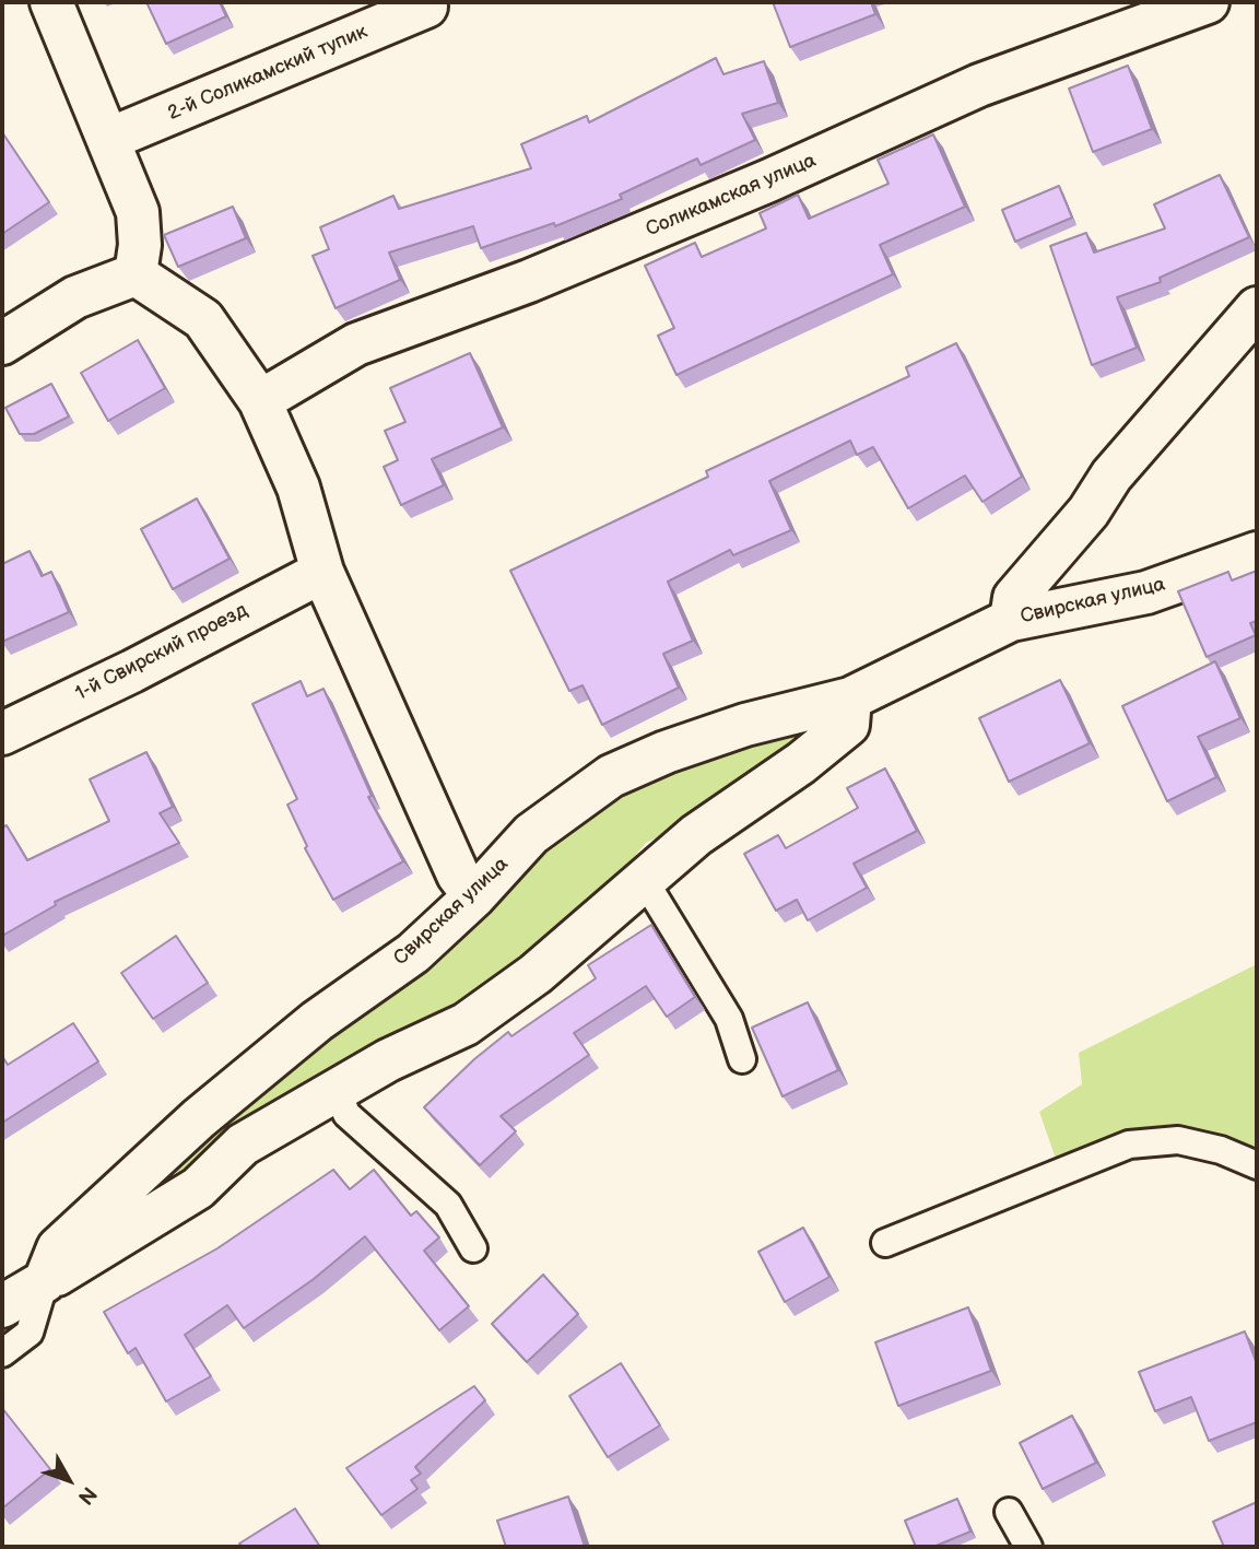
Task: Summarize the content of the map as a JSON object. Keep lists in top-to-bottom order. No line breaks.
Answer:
{"streets":{"street":["2-й Соликамский тупик","Соликамская улица","Свирская улица","1-й Свирский проезд"]},"north":"bottom right"}
